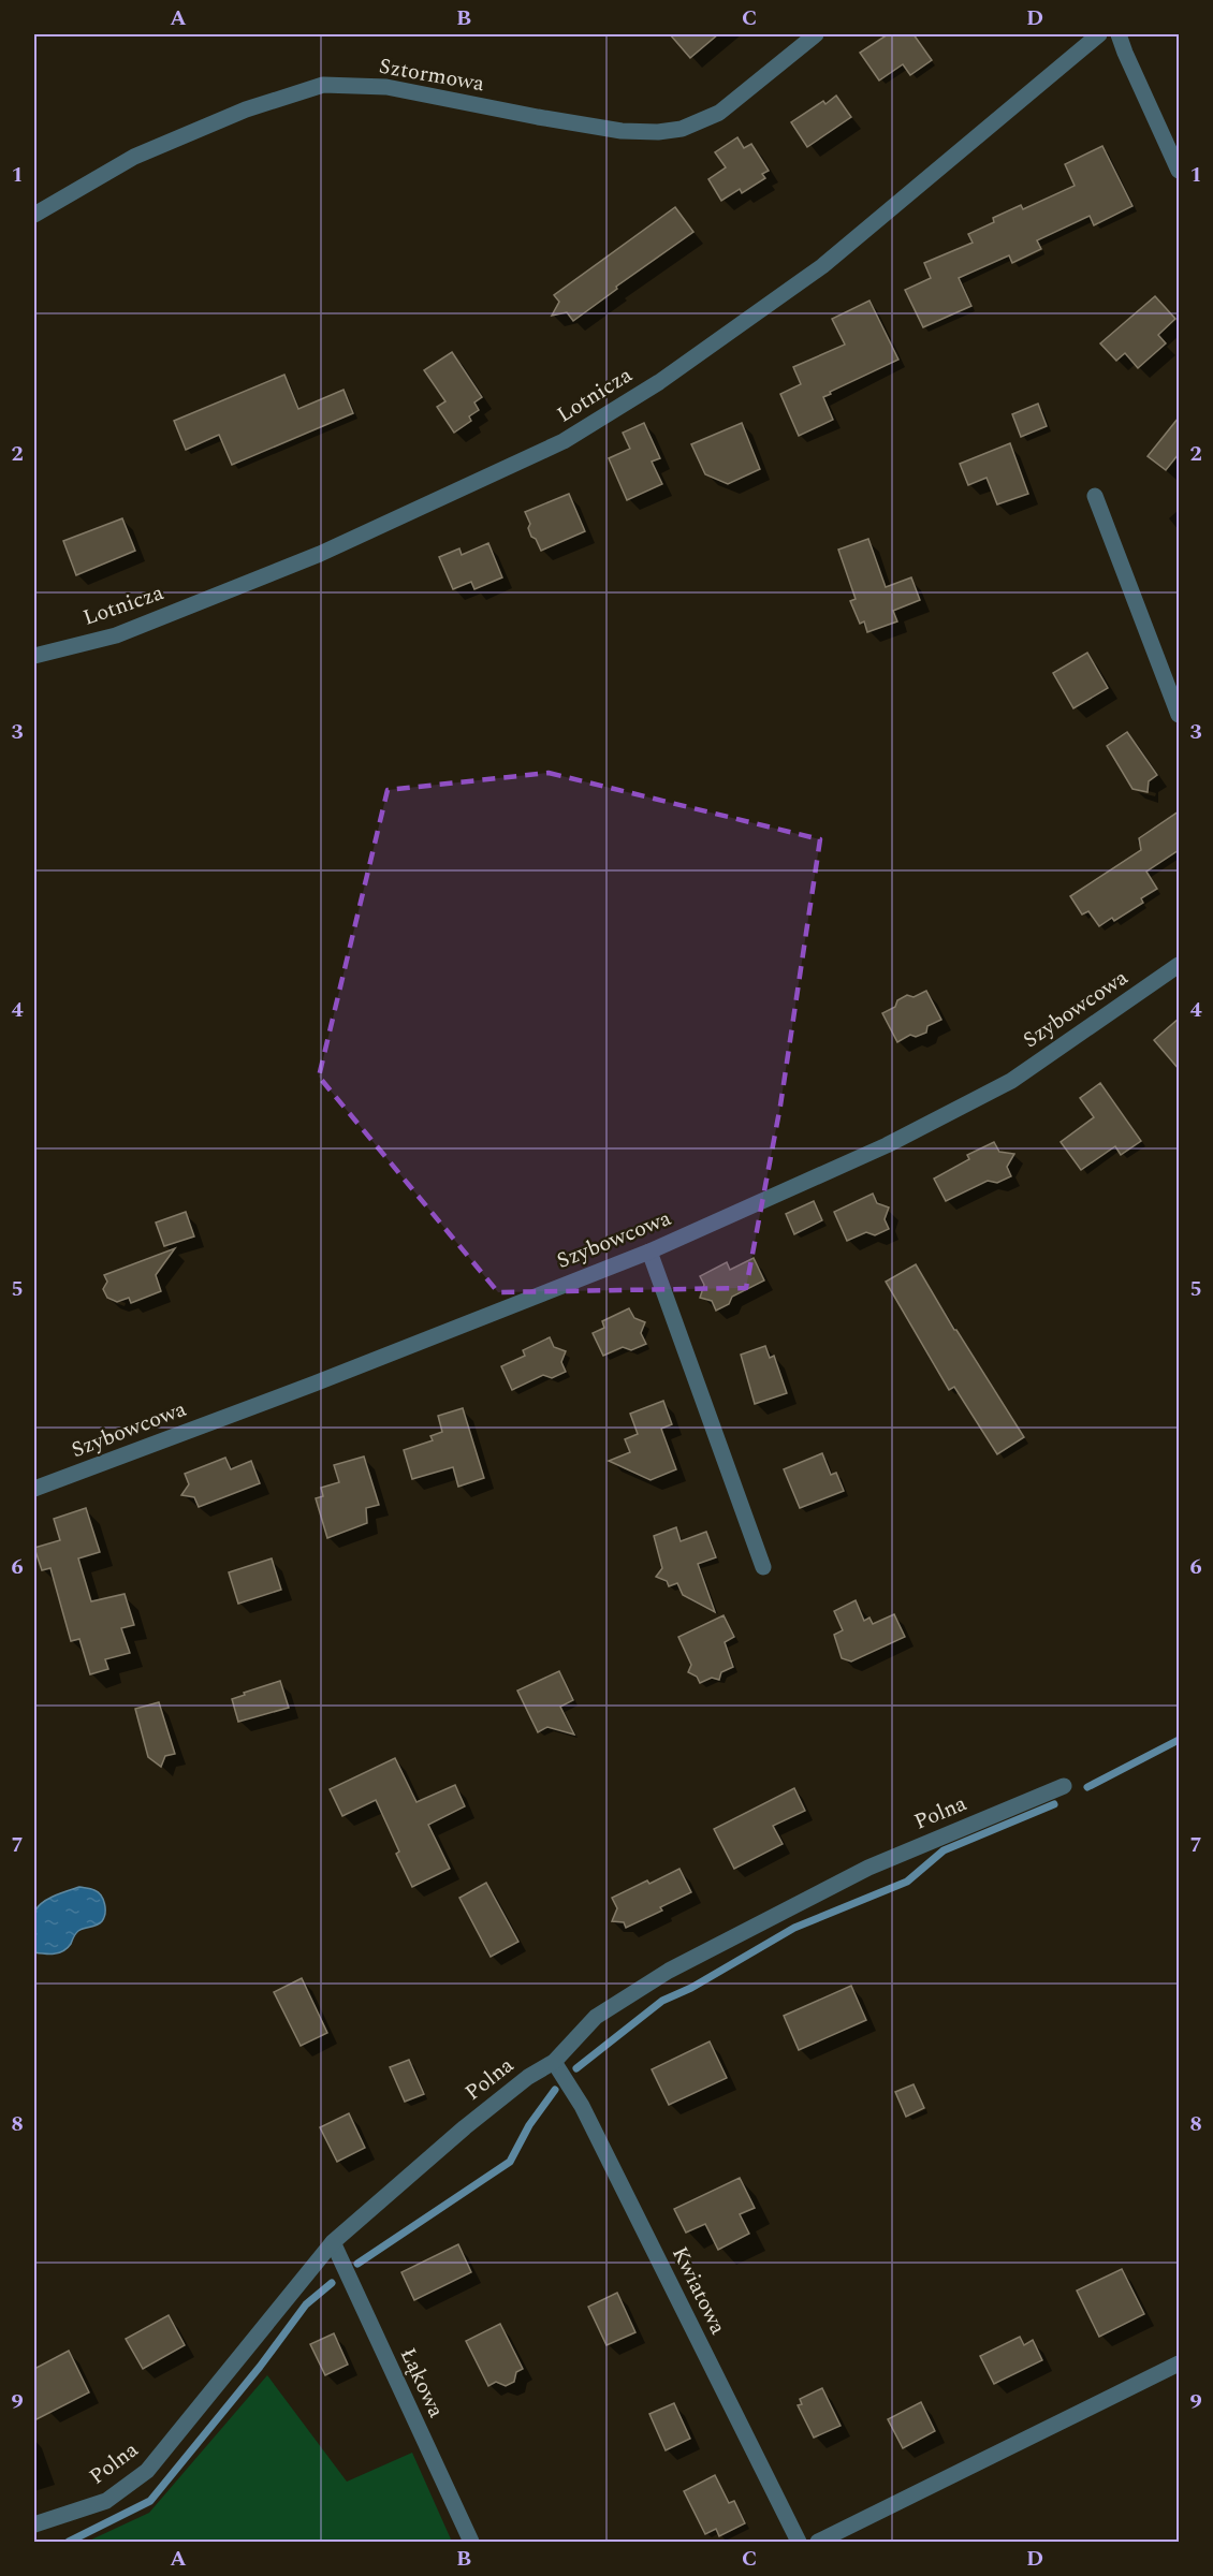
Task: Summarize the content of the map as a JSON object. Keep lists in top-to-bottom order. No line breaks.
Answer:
{"streets":{"street":["Sztormowa","Lotnicza","Szybowcowa","Polna","Kwiatowa","Łąkowa"]},"crossings":[["Polna","Kwiatowa"],["Polna","Łąkowa"]],"grid":{"columns":["A","B","C","D"],"rows":["1","2","3","4","5","6","7","8","9"]}}
